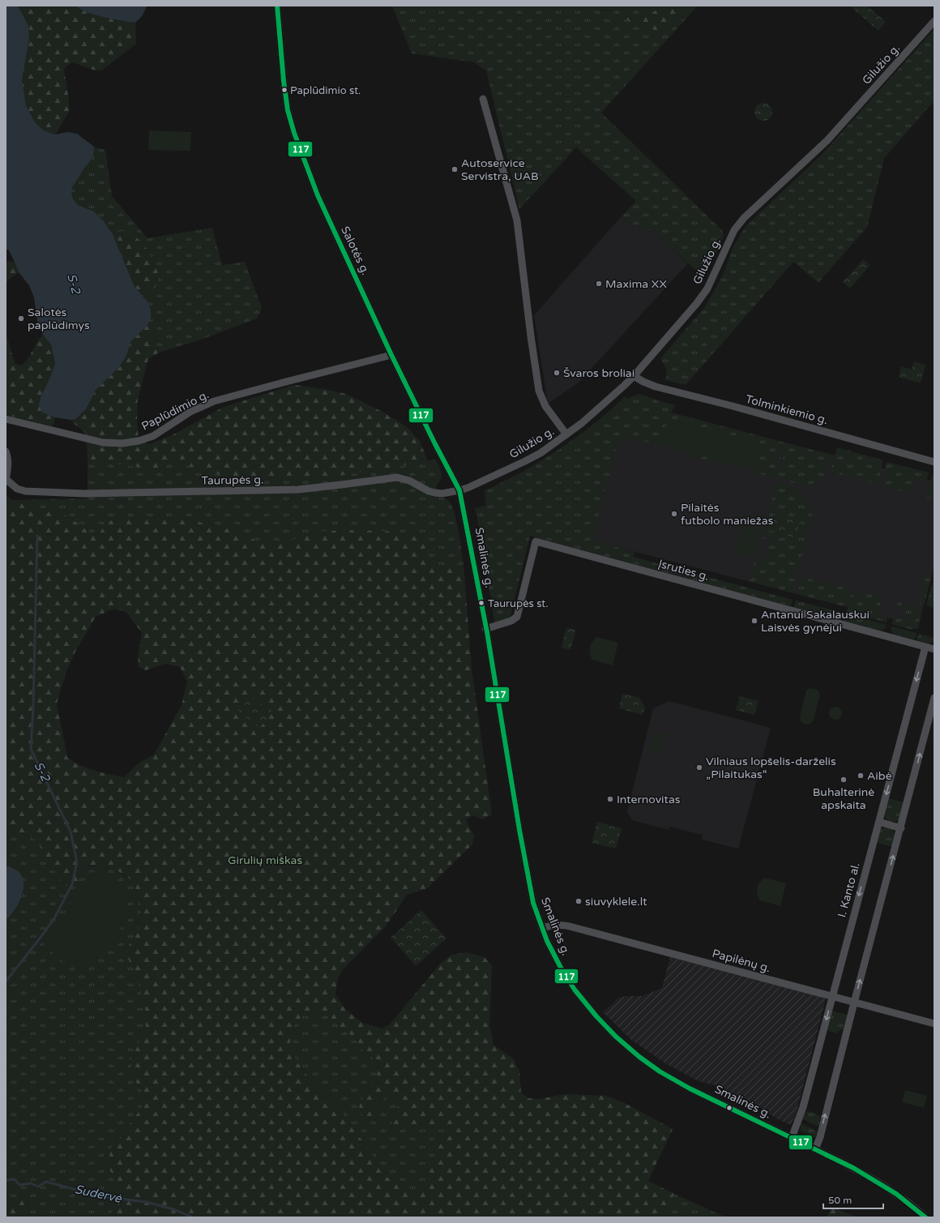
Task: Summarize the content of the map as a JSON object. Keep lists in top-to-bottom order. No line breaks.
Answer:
{"streets":{"street":["Gilužio g.","Salotės g.","Tolminkiemio g.","Paplūdimio g.","Taurupės g.","Smalinės g.","Įsruties g.","I. Kanto al.","Papilėnų g."]},"crossings":[["Gilužio g.","Salotės g."],["Gilužio g.","Tolminkiemio g."],["Gilužio g.","Taurupės g."],["Gilužio g.","Smalinės g."],["Salotės g.","Paplūdimio g."],["Salotės g.","Taurupės g."],["Salotės g.","Smalinės g."],["Taurupės g.","Smalinės g."],["Smalinės g.","Įsruties g."],["Smalinės g.","I. Kanto al."],["Smalinės g.","Papilėnų g."],["Įsruties g.","I. Kanto al."],["I. Kanto al.","Papilėnų g."]],"water":["S-2","Sudervė"],"parks":["Girulių miškas"],"places":["Paplūdimio st.","Autoservice Servistra, UAB","Maxima XX","Salotės paplūdimys","Švaros broliai","Pilaitės futbolo maniežas","Taurupės st.","Antanui Sakalauskui Laisvės gynėjui","Vilniaus lopšelis-darželis „Pilaitukas“","Aibė","Buhalterinė apskaita","Internovitas","siuvyklele.lt"],"lines":["transit line 117"],"scale_bar":"50 m"}
